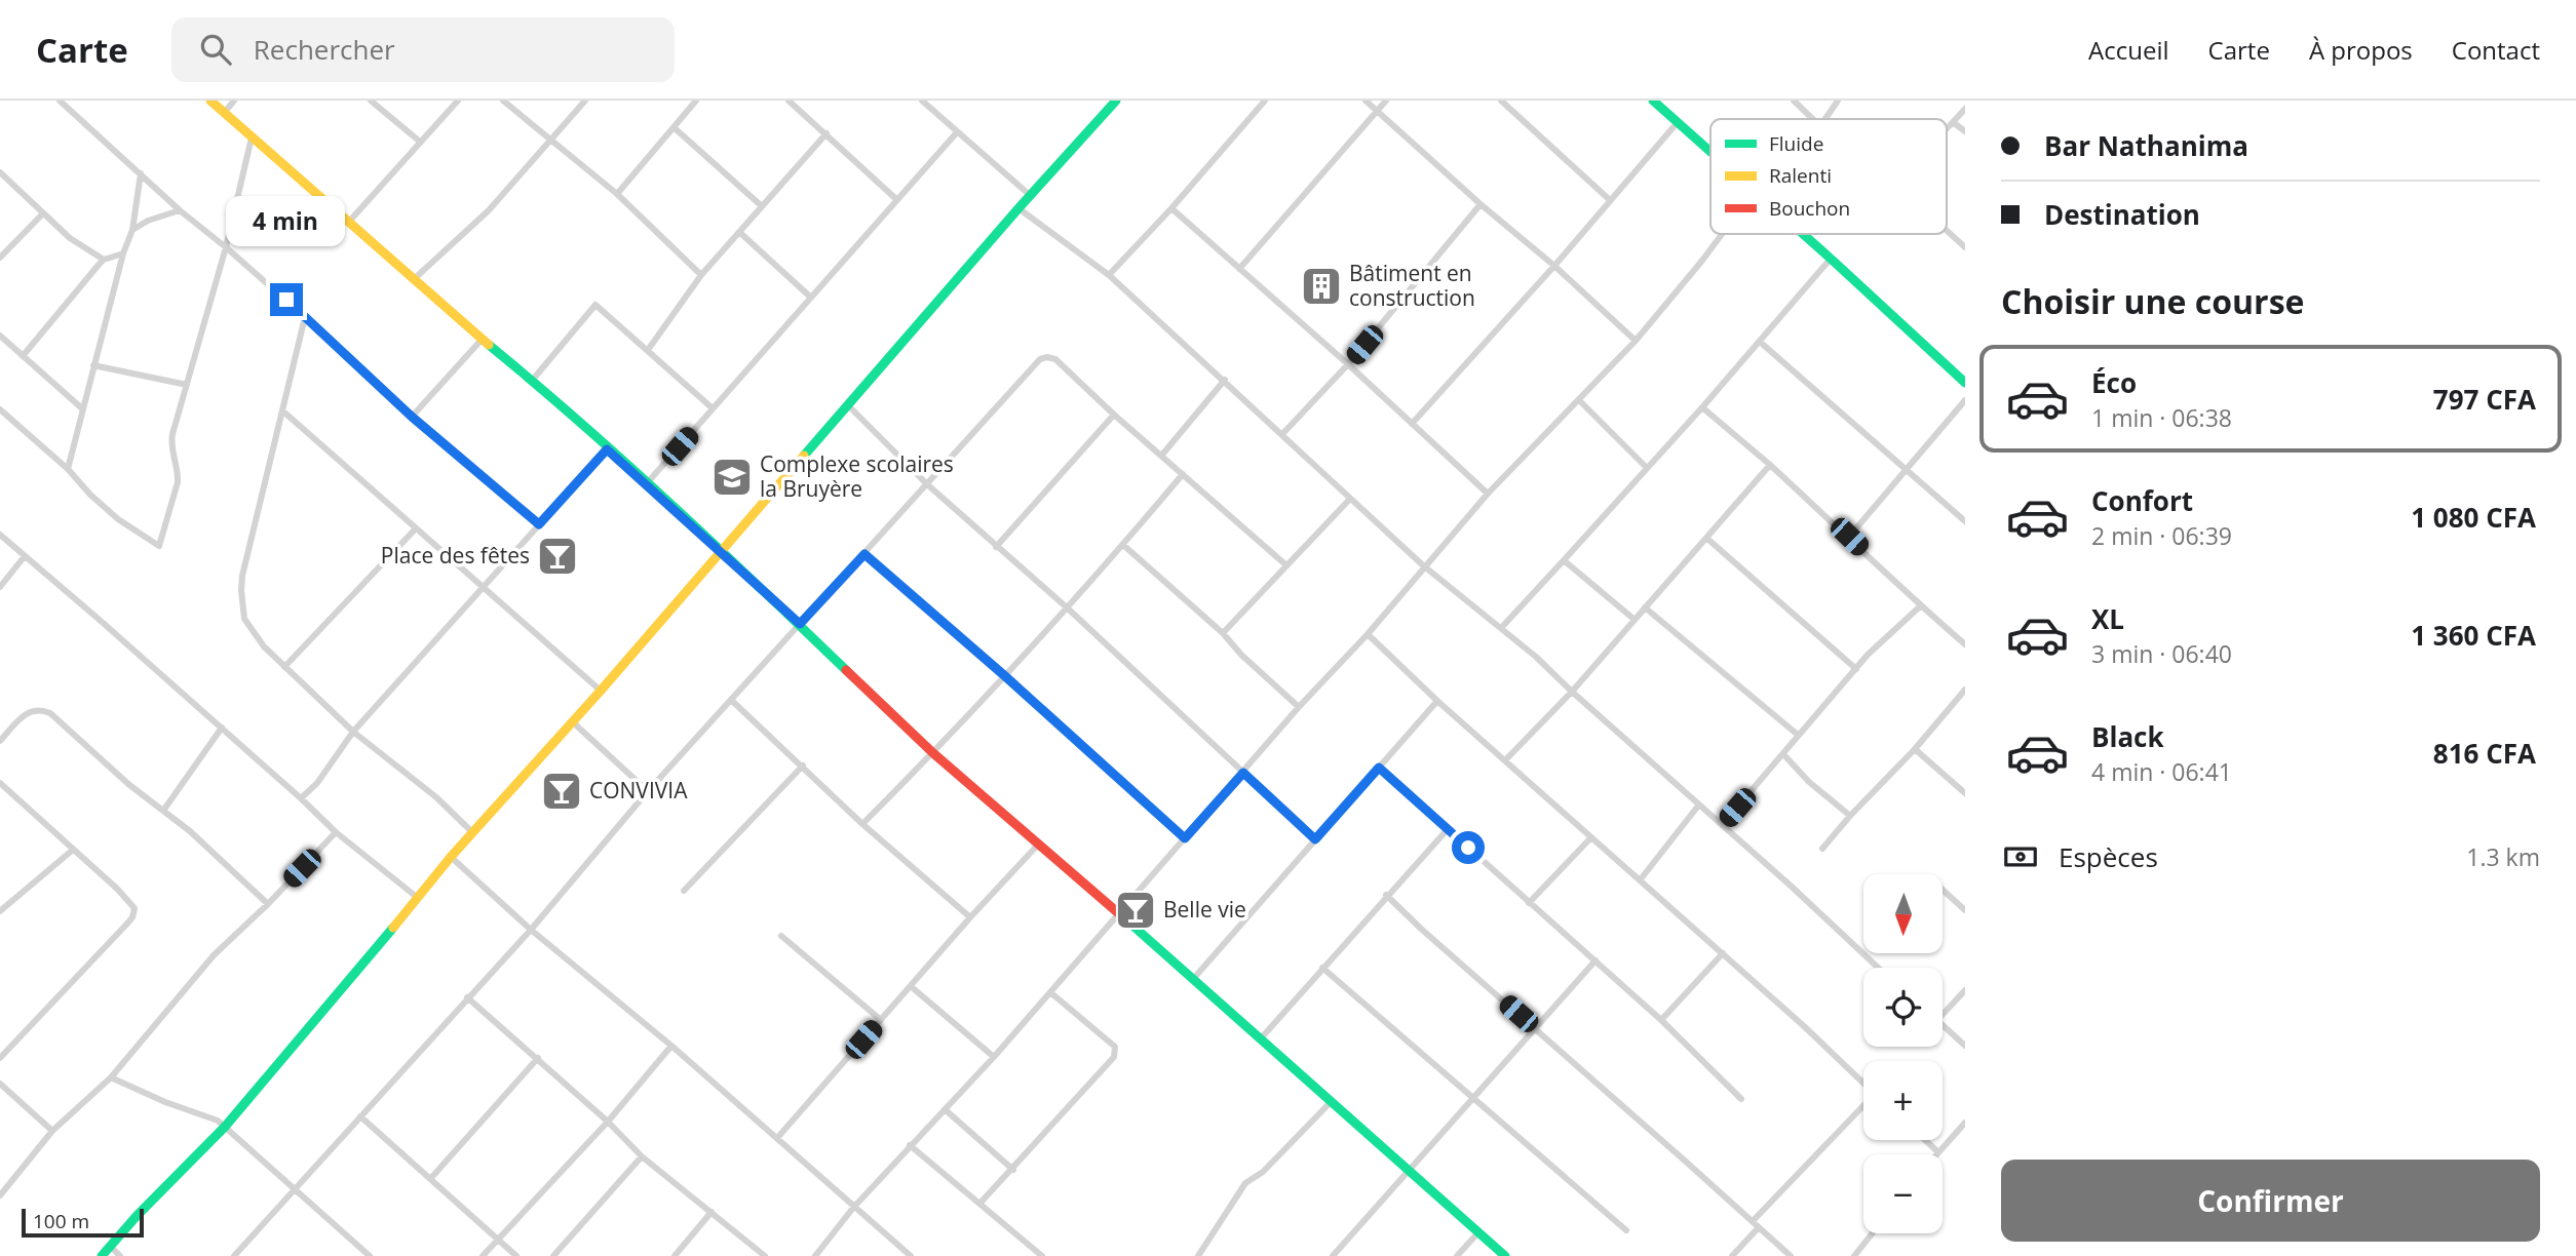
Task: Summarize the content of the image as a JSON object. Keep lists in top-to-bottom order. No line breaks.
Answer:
{"places":{"building":["Bâtiment en construction"],"school or university":["Complexe scolaires la Bruyère"],"bar":["Place des fêtes","CONVIVIA","Belle vie"]},"legend":["Fluide","Ralenti","Bouchon"],"scale_bar":"100 m","north":"bottom","page":{"header":"Carte","search":"Rechercher","nav":["Accueil","Carte","À propos","Contact"],"banner":["Bar Nathanima","Destination"],"bubble":"4 min","heading":"Choisir une course","list":[{"name":"Éco","note":"1 min · 06:38","value":"797 CFA"},{"name":"Confort","note":"2 min · 06:39","value":"1 080 CFA"},{"name":"XL","note":"3 min · 06:40","value":"1 360 CFA"},{"name":"Black","note":"4 min · 06:41","value":"816 CFA"}],"pay":["Espèces","1.3 km"],"map_buttons":["+","−"],"buttons":"Confirmer","scale":"100 m"}}
